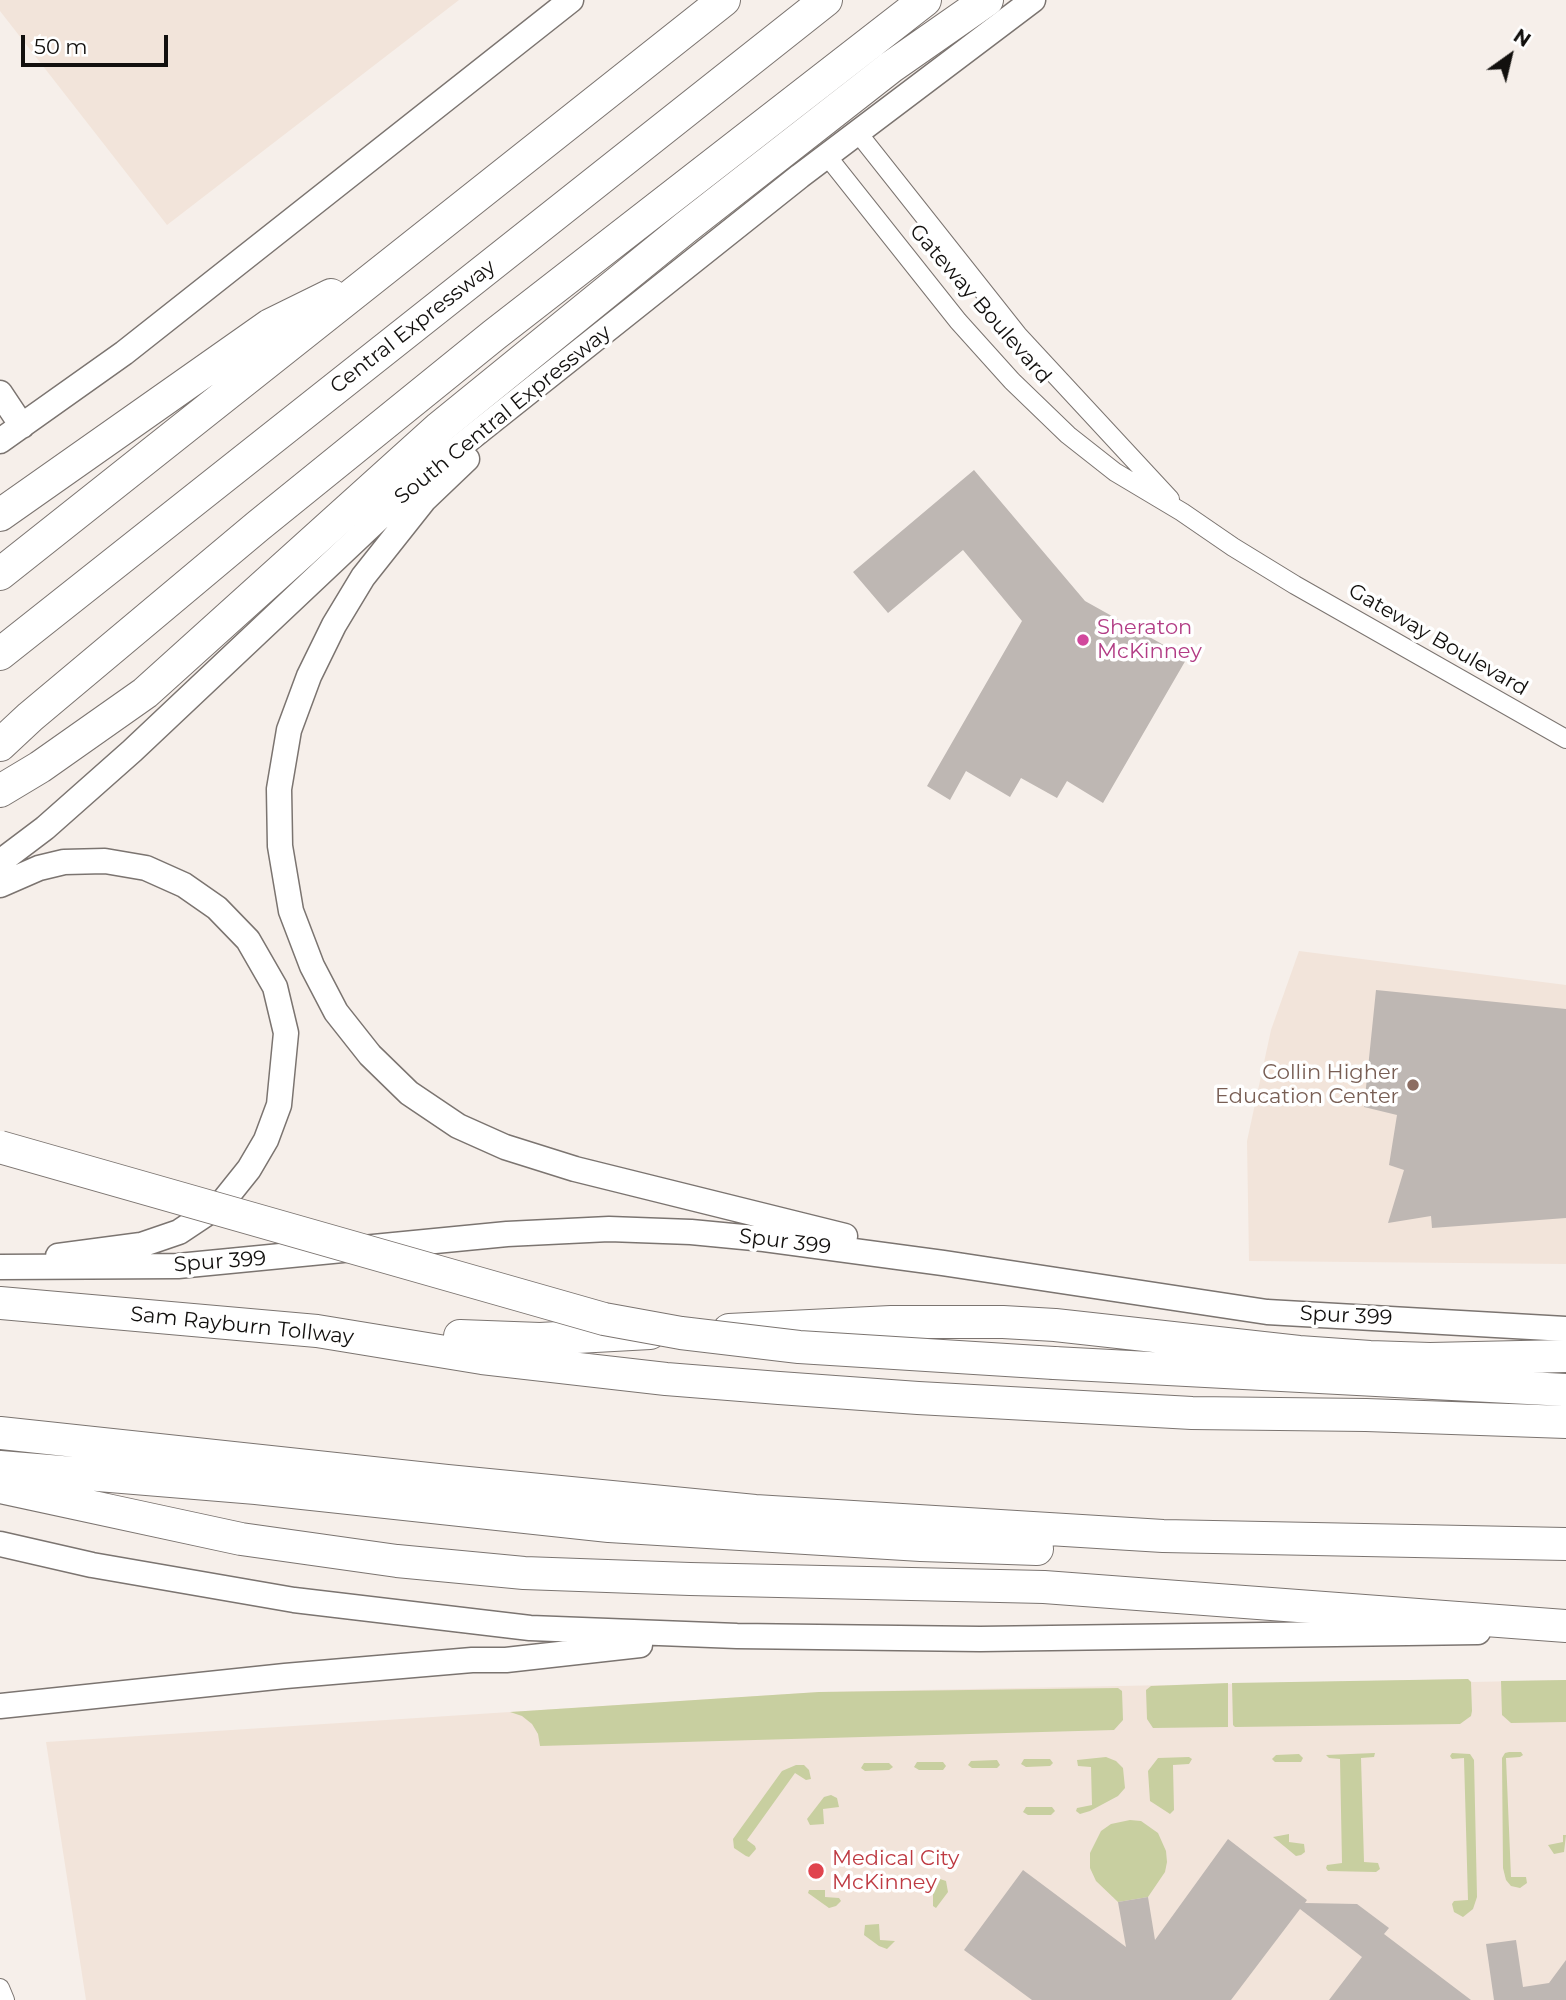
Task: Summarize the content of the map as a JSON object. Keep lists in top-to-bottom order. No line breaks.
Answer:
{"streets":{"highway":["Central Expressway","Sam Rayburn Tollway"],"main road":["South Central Expressway","Spur 399"],"street":["Gateway Boulevard"]},"crossings":[["Gateway Boulevard","South Central Expressway"]],"places":["Sheraton McKinney","Collin Higher Education Center","Medical City McKinney"],"scale_bar":"50 m","north":"top right"}
